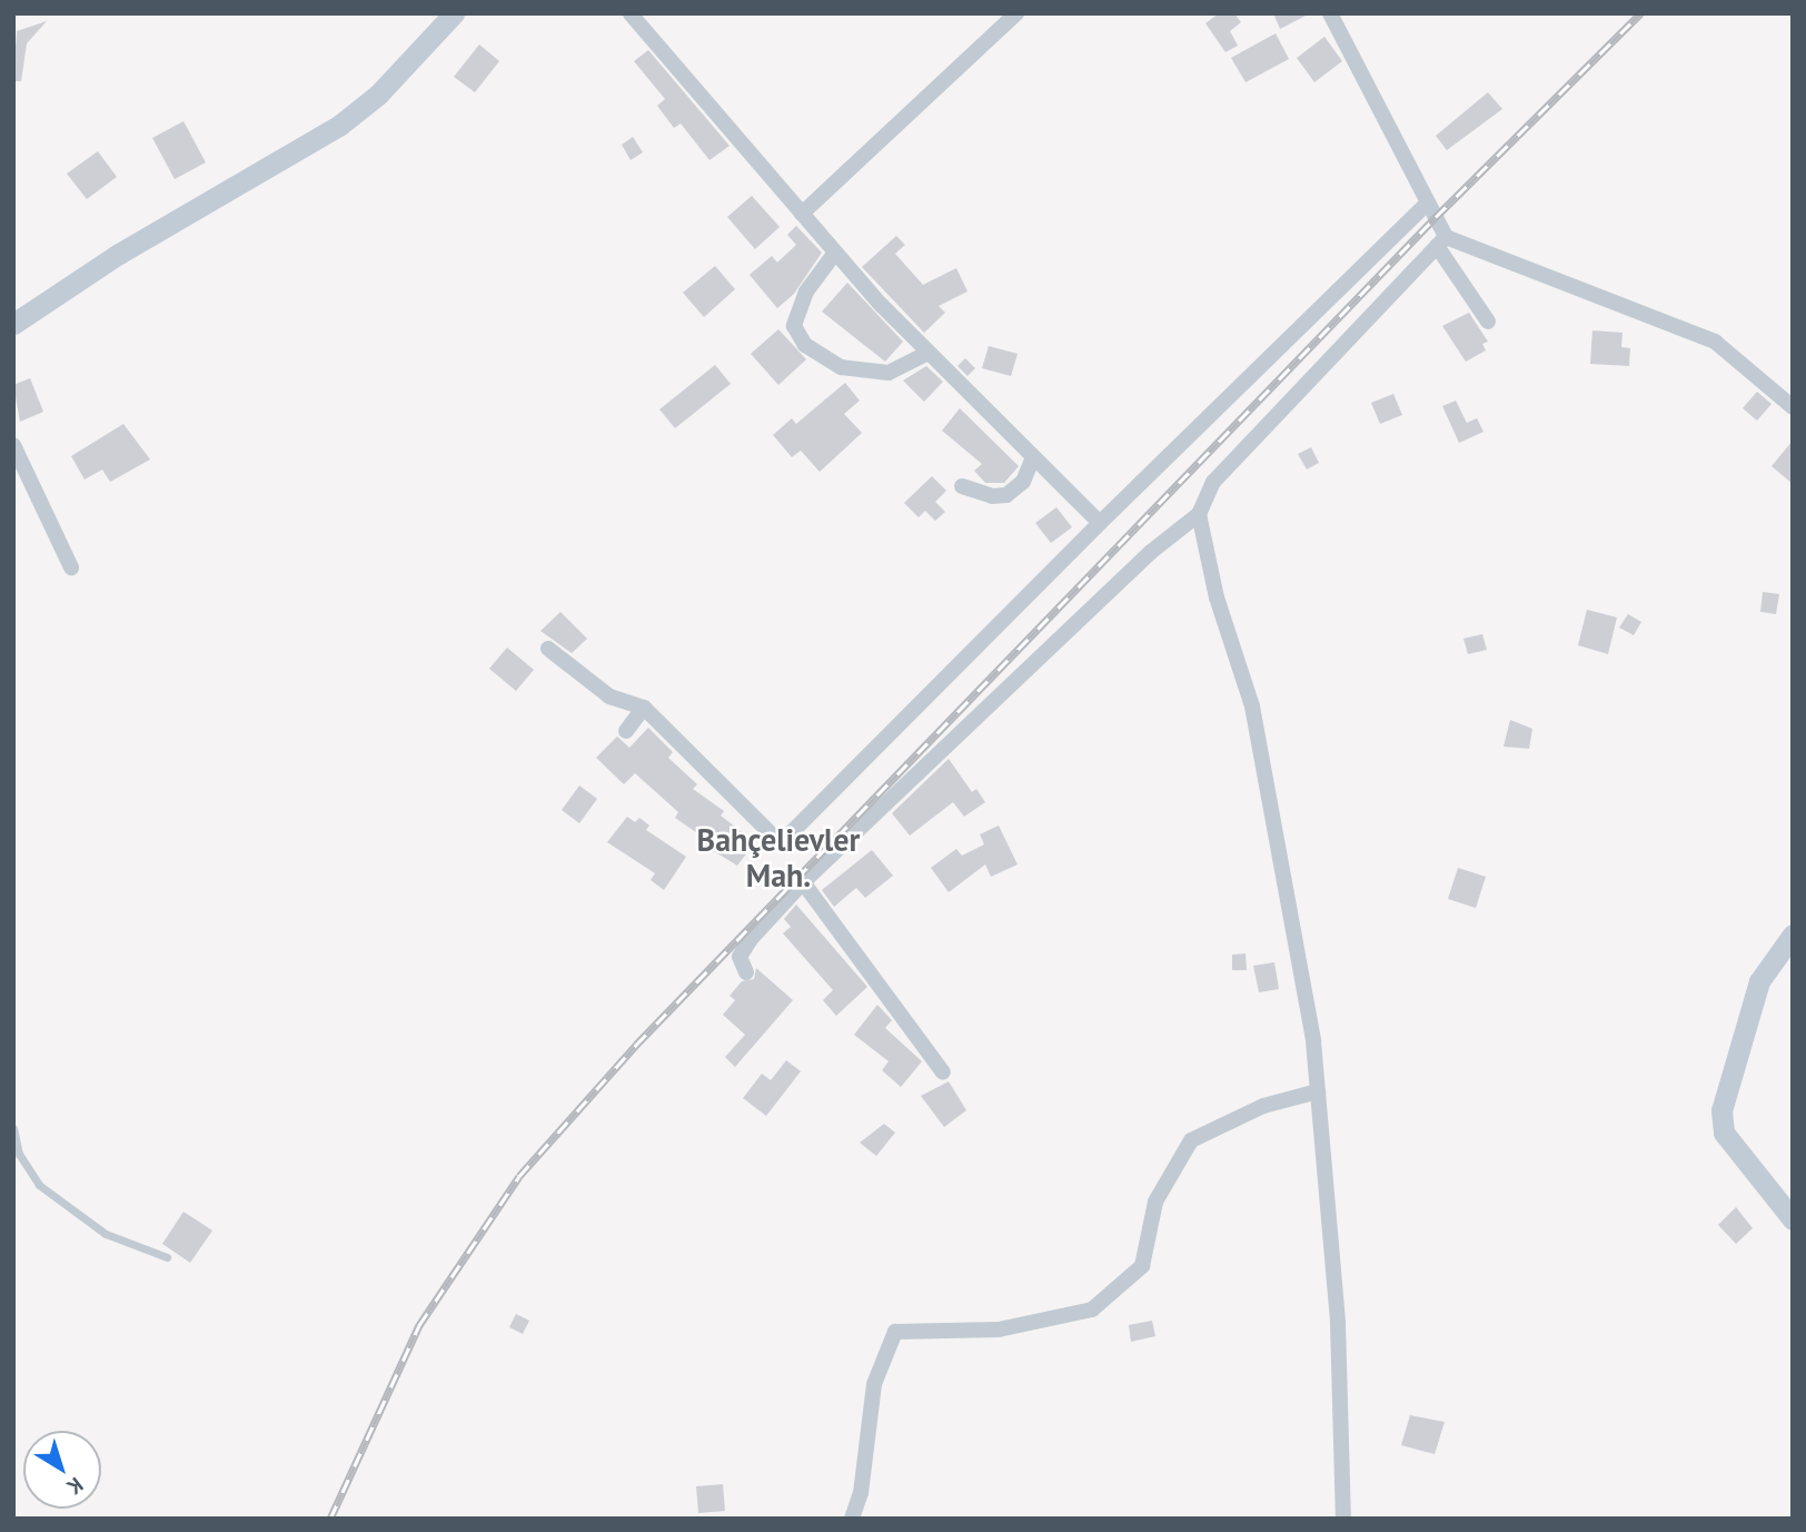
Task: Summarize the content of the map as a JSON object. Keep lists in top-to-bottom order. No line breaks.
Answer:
{"districts":["Bahçelievler Mah."],"north":"bottom right"}
